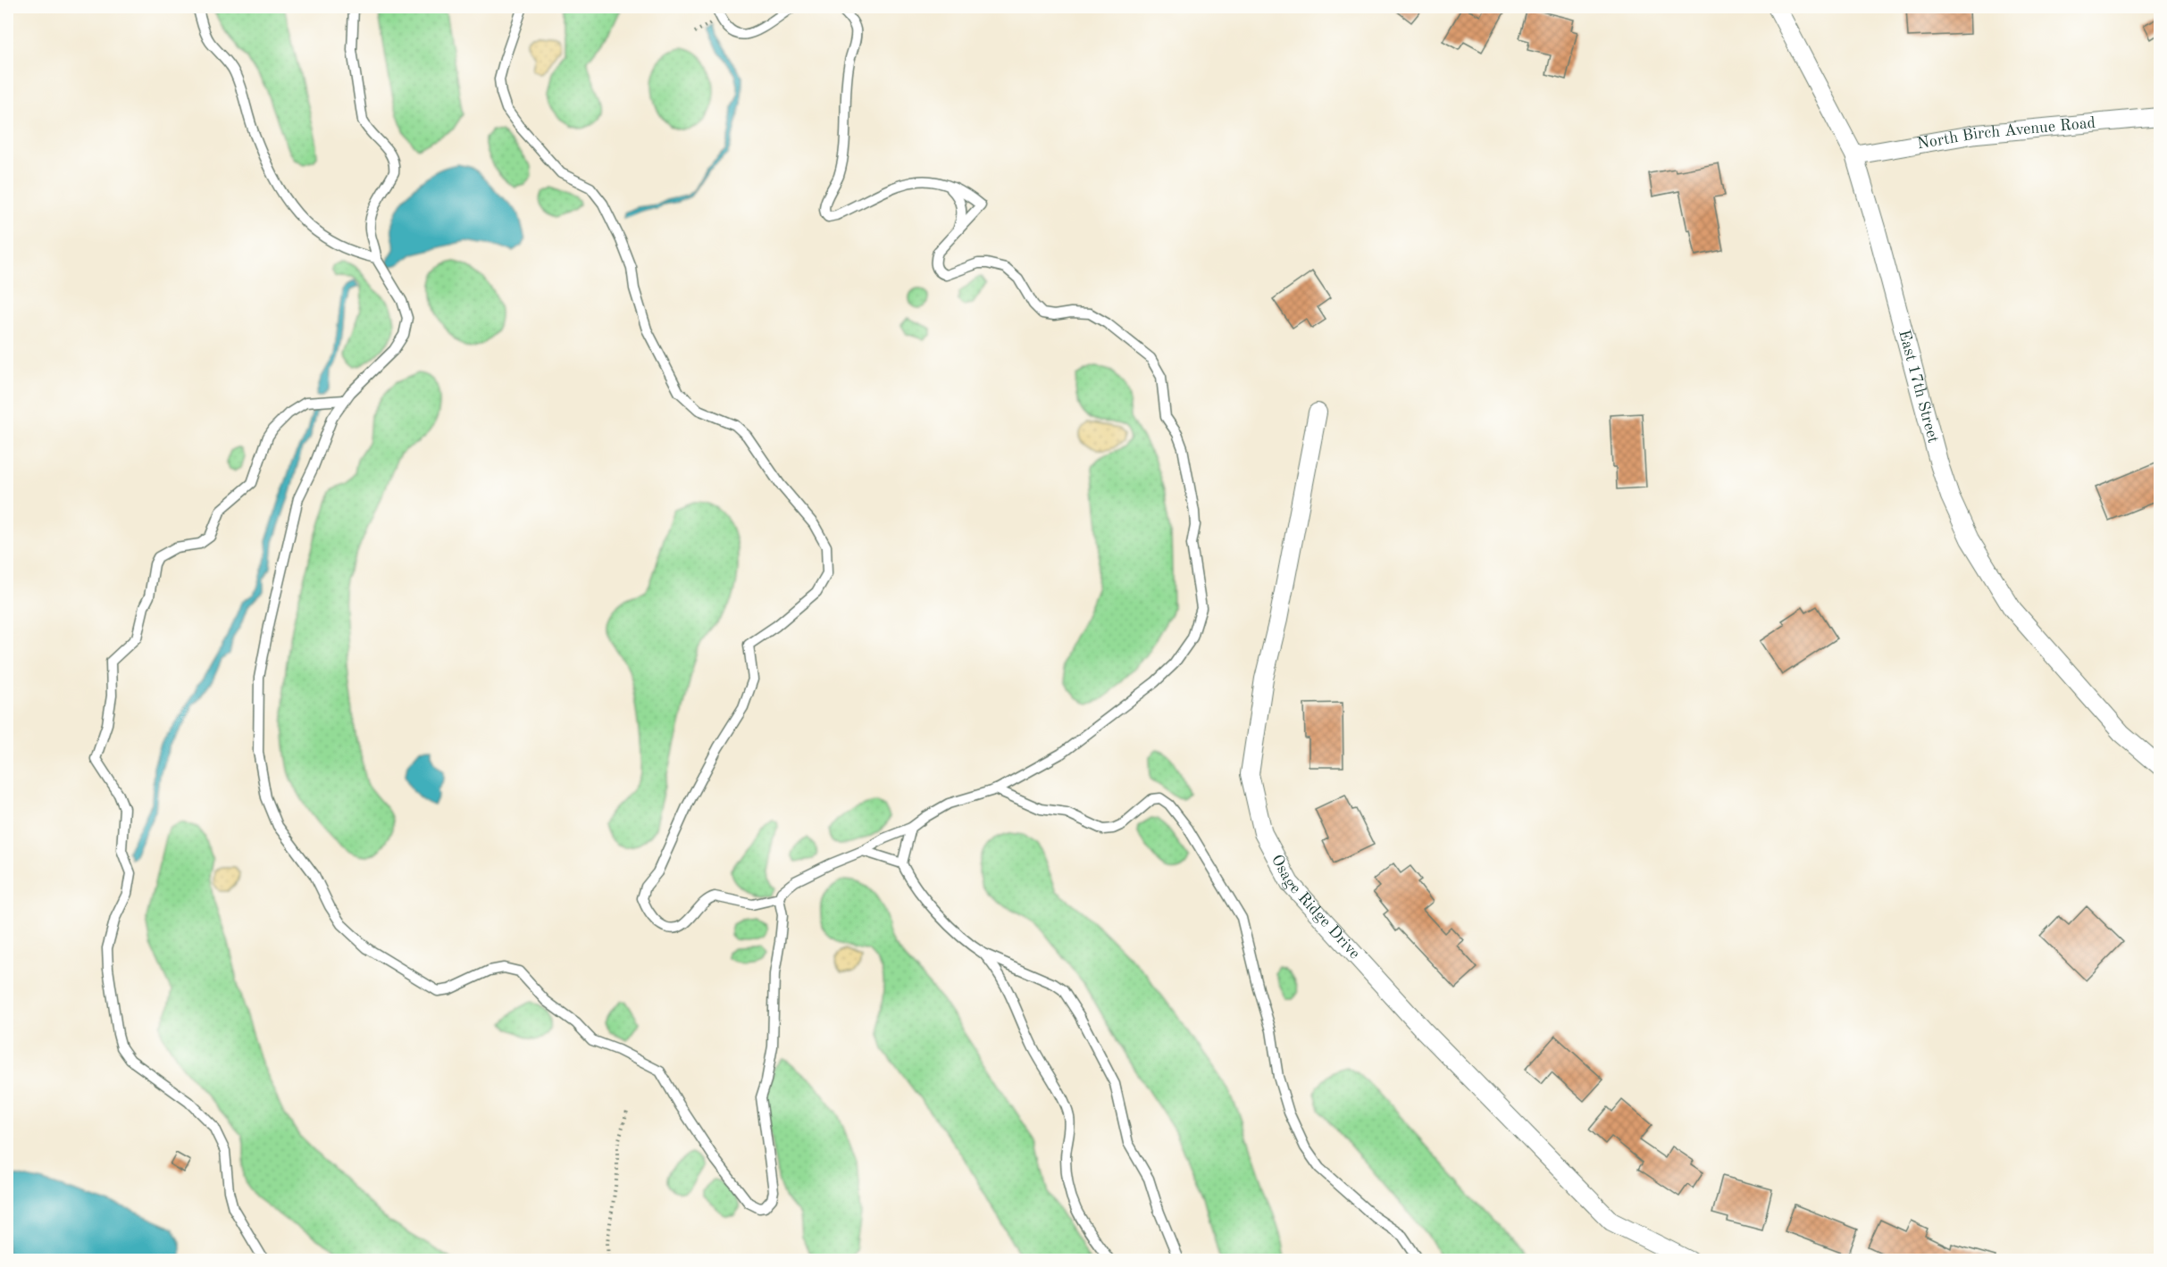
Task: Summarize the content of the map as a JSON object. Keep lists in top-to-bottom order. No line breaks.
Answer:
{"streets":{"street":["North Birch Avenue Road","East 17th Street","Osage Ridge Drive"]},"crossings":[["North Birch Avenue Road","East 17th Street"]]}
